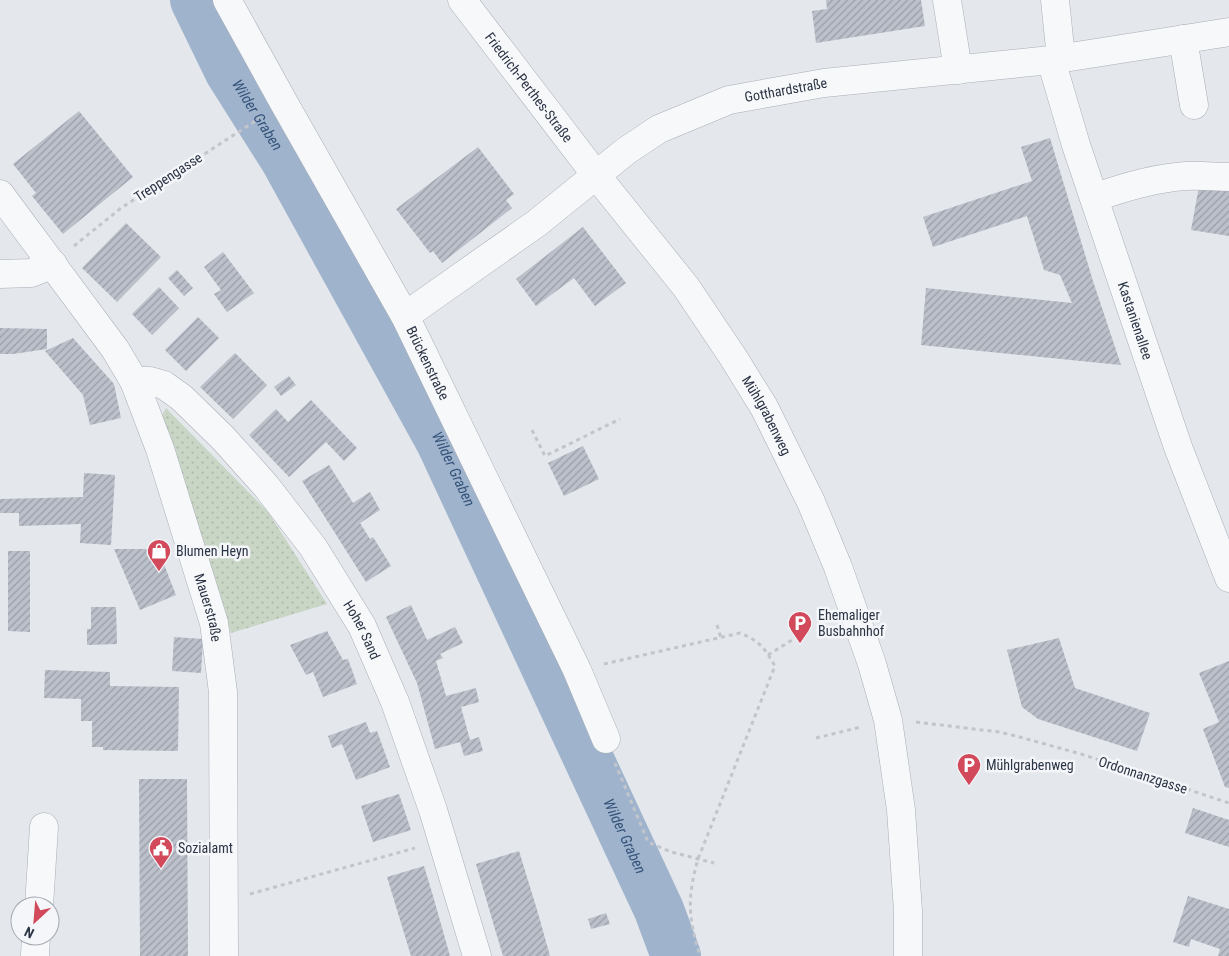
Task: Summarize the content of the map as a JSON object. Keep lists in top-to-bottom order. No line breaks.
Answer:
{"streets":{"street":["Friedrich-Perthes-Straße","Gotthardstraße","Kastanienallee","Brückenstraße","Mühlgrabenweg","Mauerstraße","Hoher Sand"],"path":["Treppengasse","Ordonnanzgasse"]},"crossings":[["Friedrich-Perthes-Straße","Gotthardstraße"],["Friedrich-Perthes-Straße","Mühlgrabenweg"],["Gotthardstraße","Kastanienallee"],["Gotthardstraße","Brückenstraße"],["Gotthardstraße","Mühlgrabenweg"],["Treppengasse","Mauerstraße"],["Mühlgrabenweg","Ordonnanzgasse"],["Mauerstraße","Hoher Sand"]],"water":["Wilder Graben"],"places":{"shop":["Blumen Heyn"],"parking":["Ehemaliger Busbahnhof","Mühlgrabenweg"],"public building":["Sozialamt"]},"north":"bottom left"}
